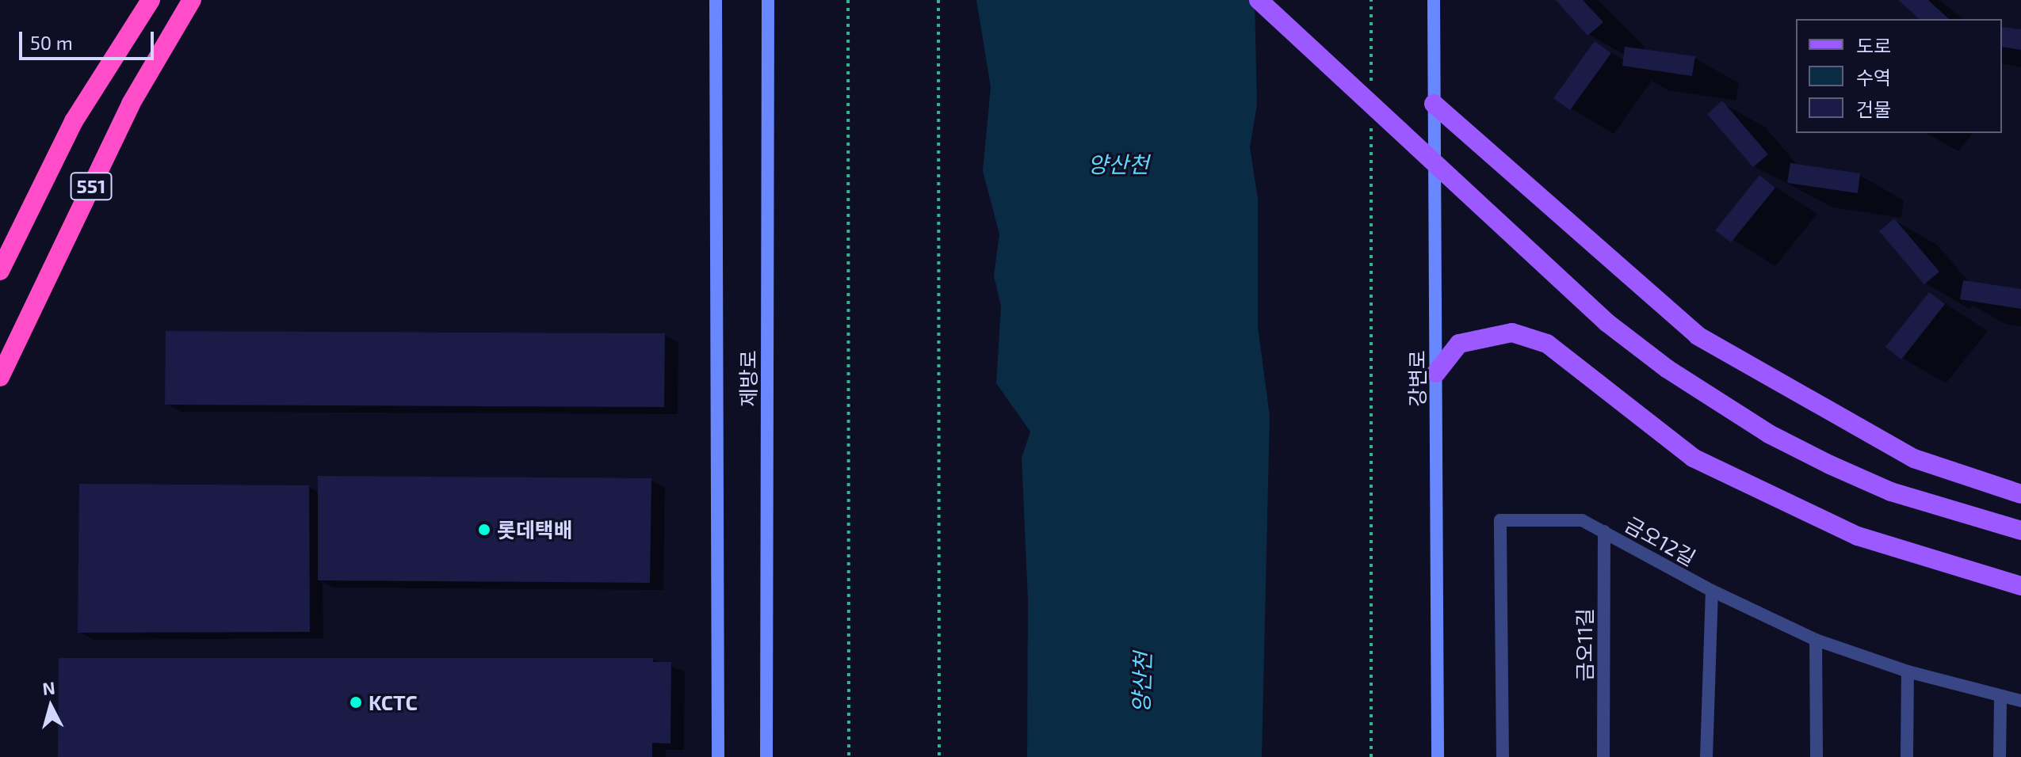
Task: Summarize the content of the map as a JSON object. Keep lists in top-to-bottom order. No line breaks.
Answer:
{"streets":{"highway":["551"],"street":["제방로","강변로","금오12길","금오11길"]},"crossings":[["금오12길","금오11길"]],"water":["양산천"],"places":["롯데택배","KCTC"],"legend":["도로","수역","건물"],"scale_bar":"50 m","north":"top"}
